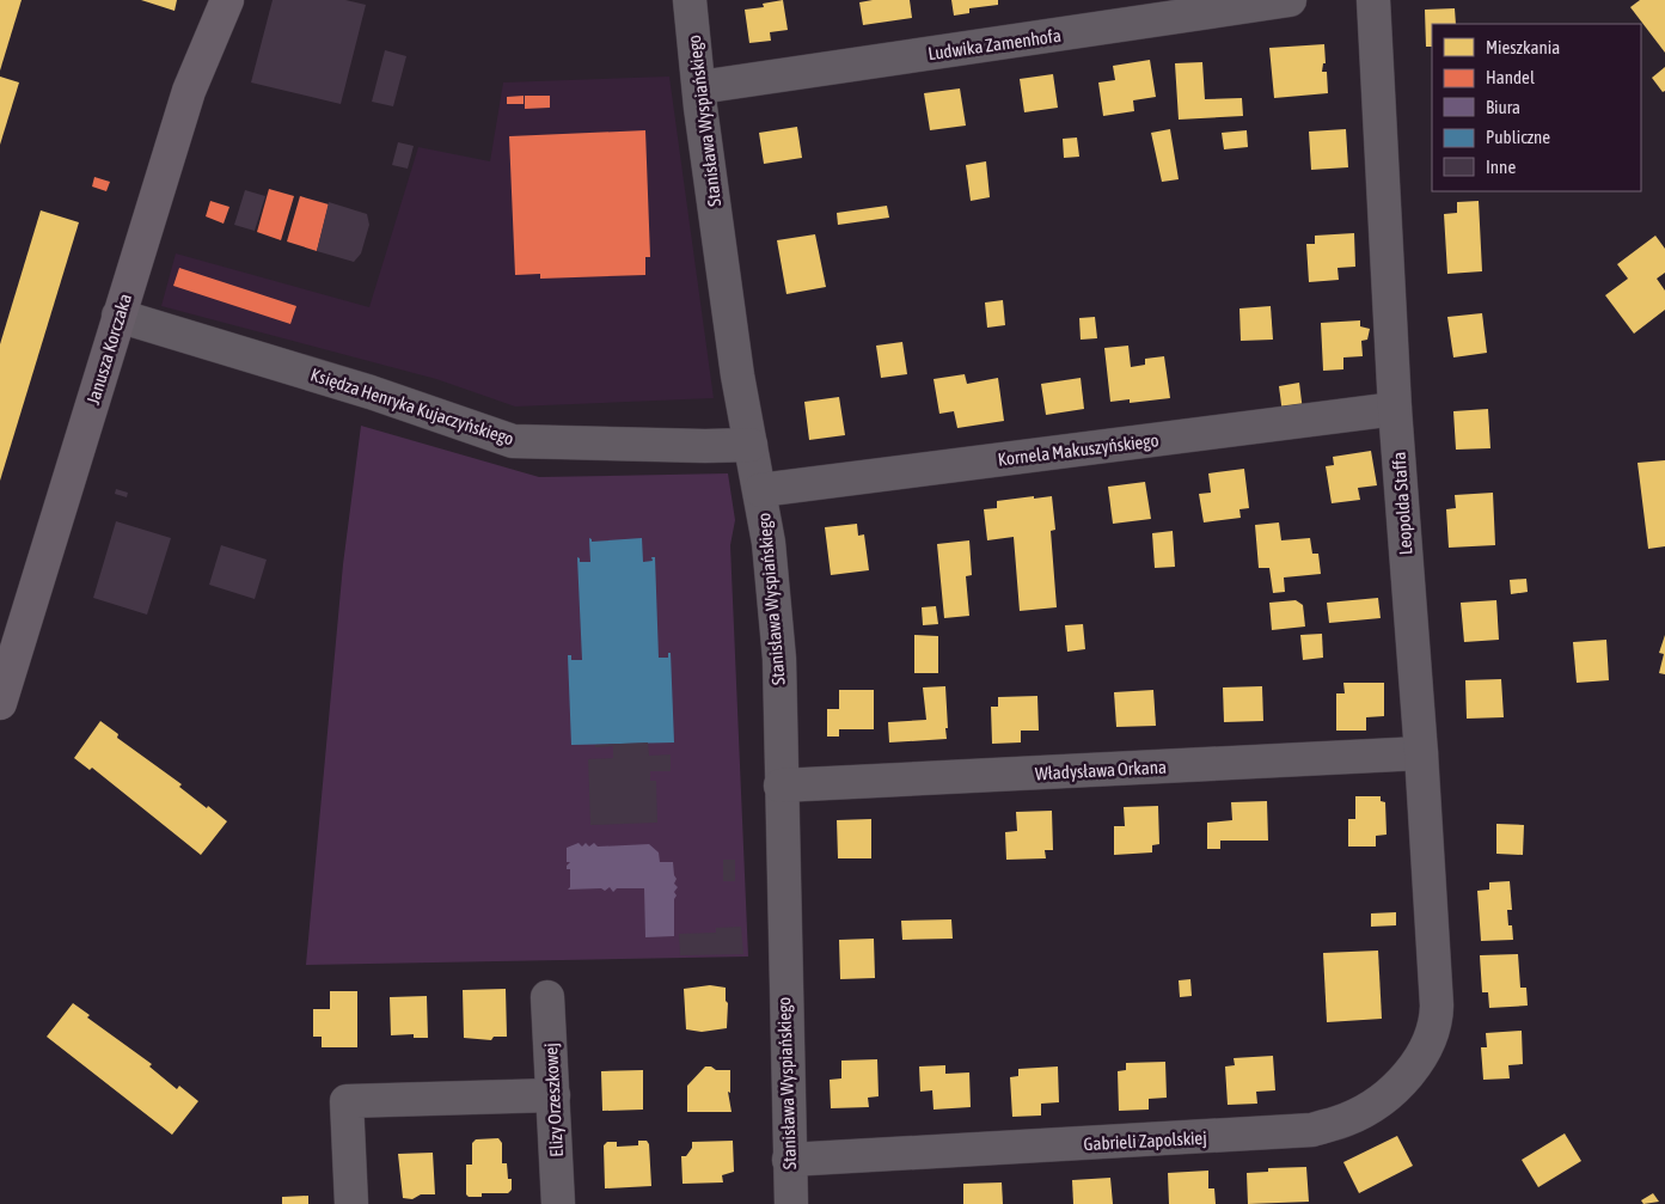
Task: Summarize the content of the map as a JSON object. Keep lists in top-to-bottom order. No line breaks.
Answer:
{"streets":{"street":["Ludwika Zamenhofa","Stanisława Wyspiańskiego","Janusza Korczaka","Księdza Henryka Kujaczyńskiego","Kornela Makuszyńskiego","Leopolda Staffa","Władysława Orkana","Elizy Orzeszkowej","Gabrieli Zapolskiej"]},"crossings":[["Ludwika Zamenhofa","Stanisława Wyspiańskiego"],["Stanisława Wyspiańskiego","Księdza Henryka Kujaczyńskiego"],["Stanisława Wyspiańskiego","Kornela Makuszyńskiego"],["Stanisława Wyspiańskiego","Władysława Orkana"],["Stanisława Wyspiańskiego","Gabrieli Zapolskiej"],["Janusza Korczaka","Księdza Henryka Kujaczyńskiego"],["Kornela Makuszyńskiego","Leopolda Staffa"],["Leopolda Staffa","Władysława Orkana"],["Leopolda Staffa","Gabrieli Zapolskiej"]],"legend":["Mieszkania","Handel","Biura","Publiczne","Inne"]}
